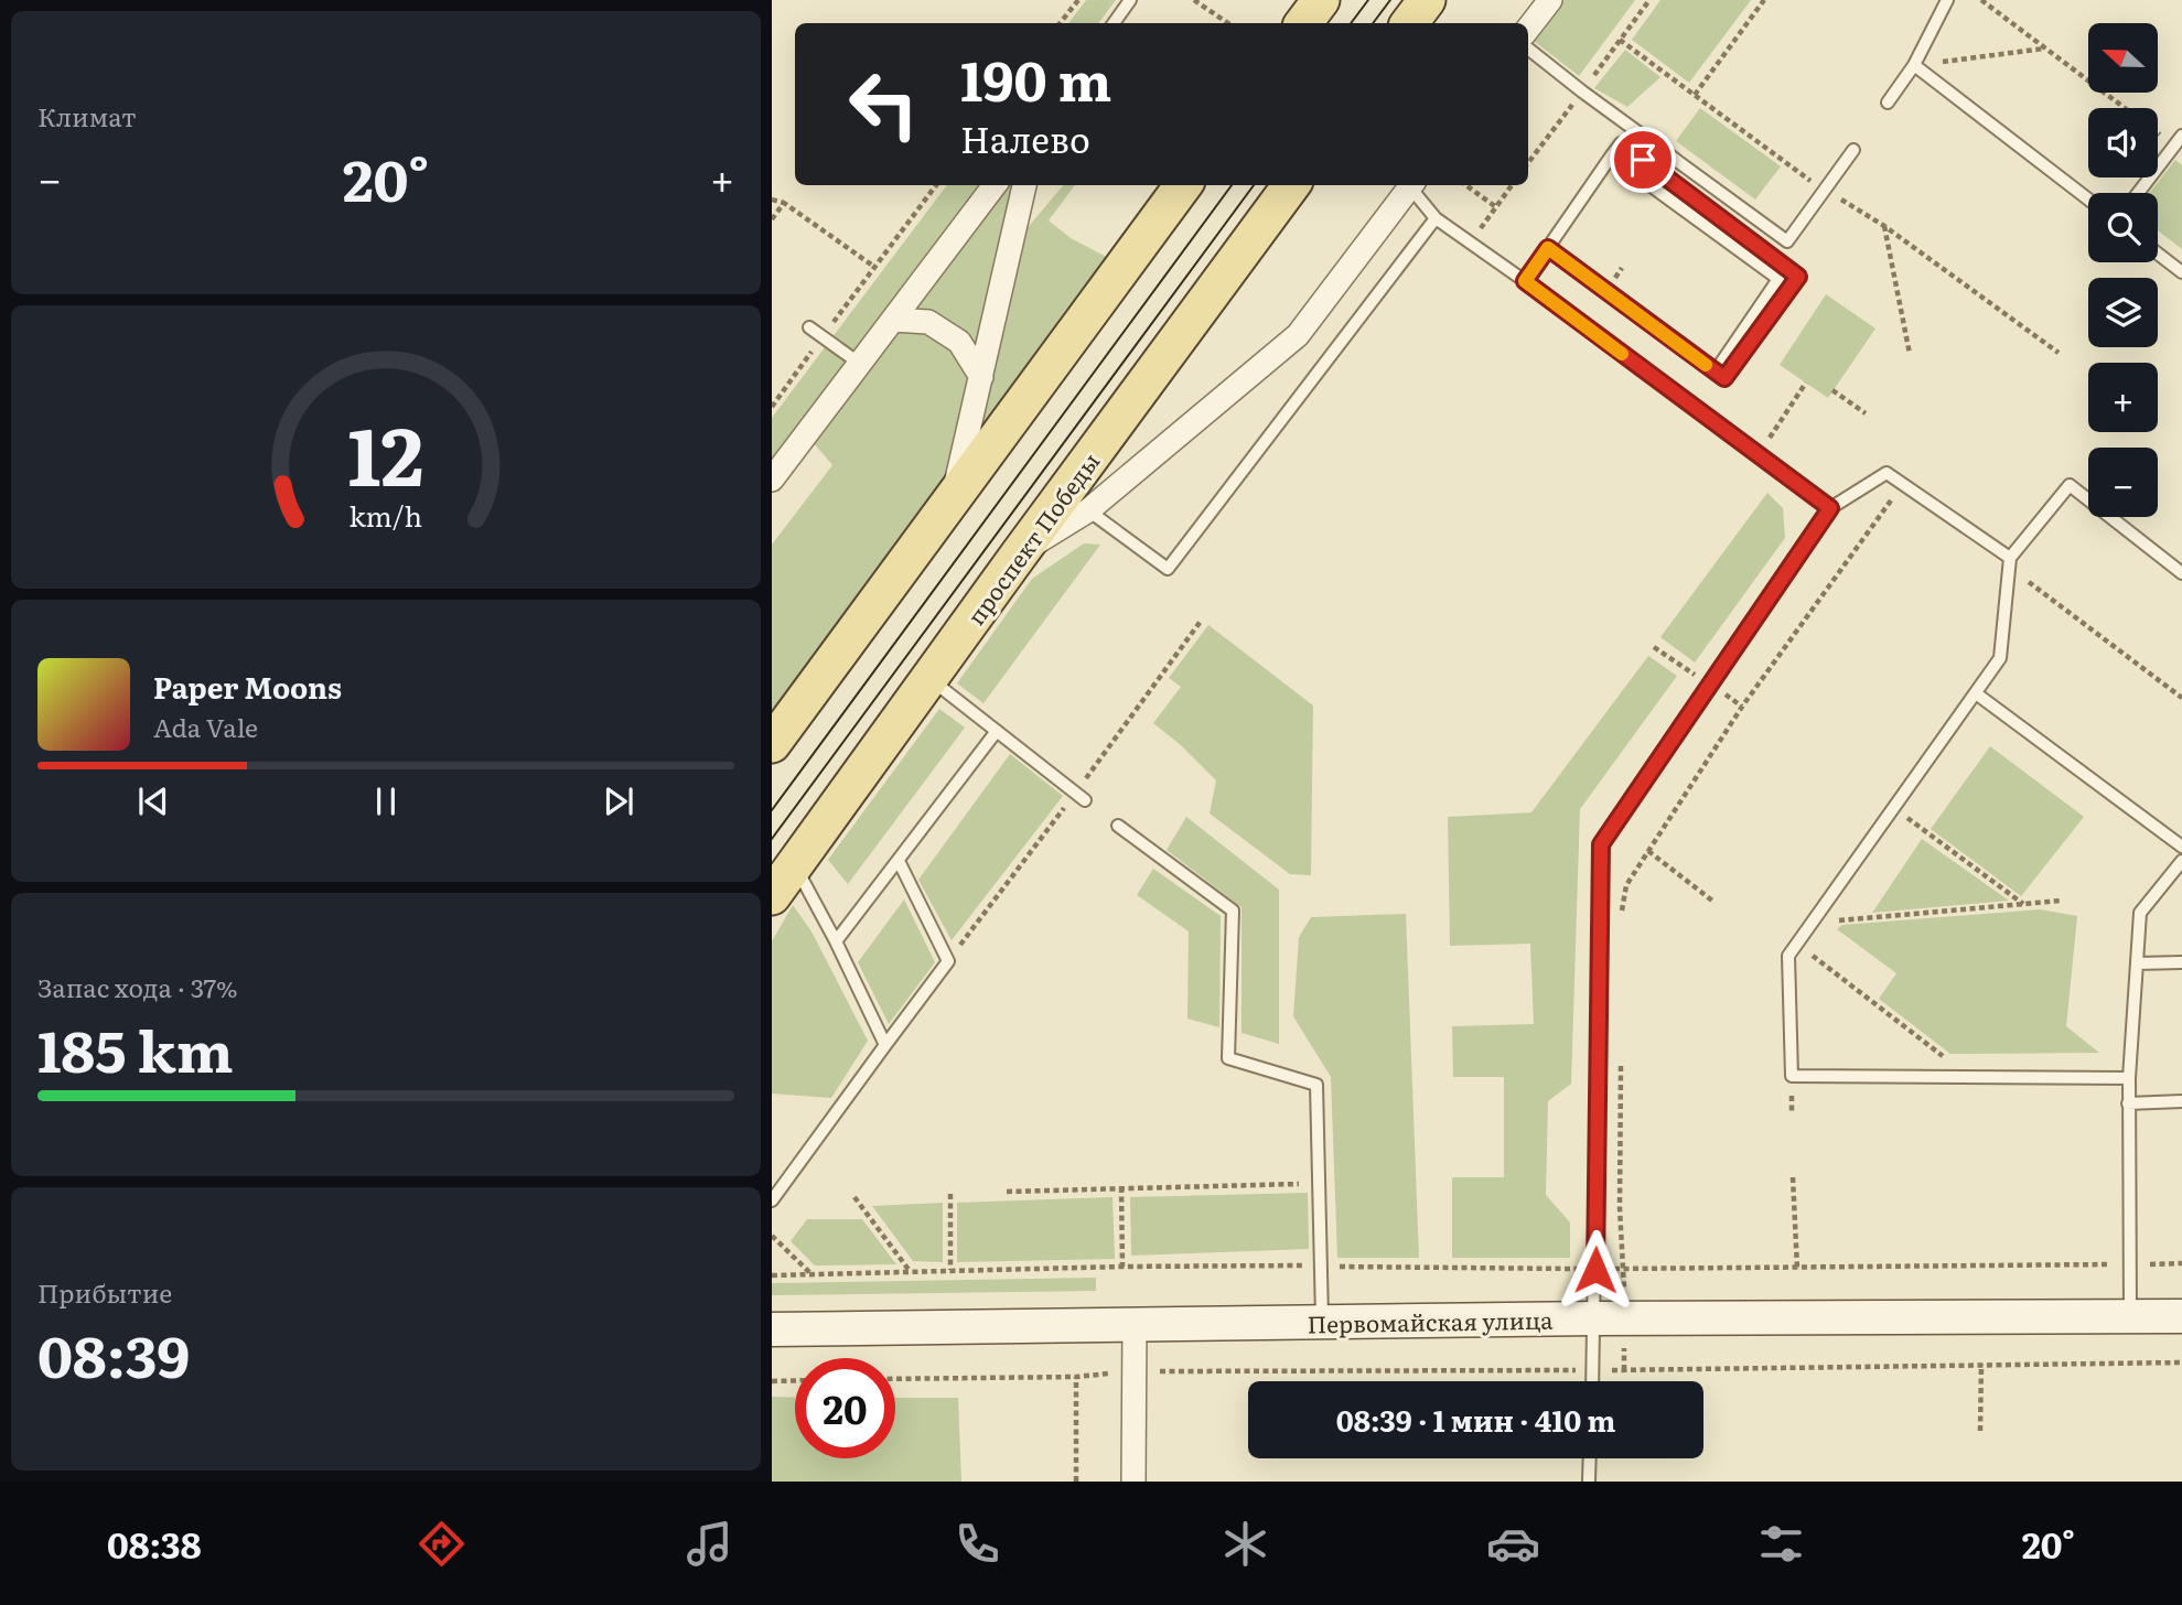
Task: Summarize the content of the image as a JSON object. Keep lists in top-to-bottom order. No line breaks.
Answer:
{"streets":{"main road":["проспект Победы"],"street":["Первомайская улица"]},"north":"left","page":{"tile":["Климат",["Запас хода · 37%","185 km"],["Прибытие","08:39"]],"map_buttons":["+","−"],"turn":["190 m","Налево"],"heat":["−","20°","+"],"song":["Paper Moons","Ada Vale"],"limit":"20","trip":"08:39 · 1 мин · 410 m","tabs":["08:38","20°"],"gauge":["12","km/h"]}}
